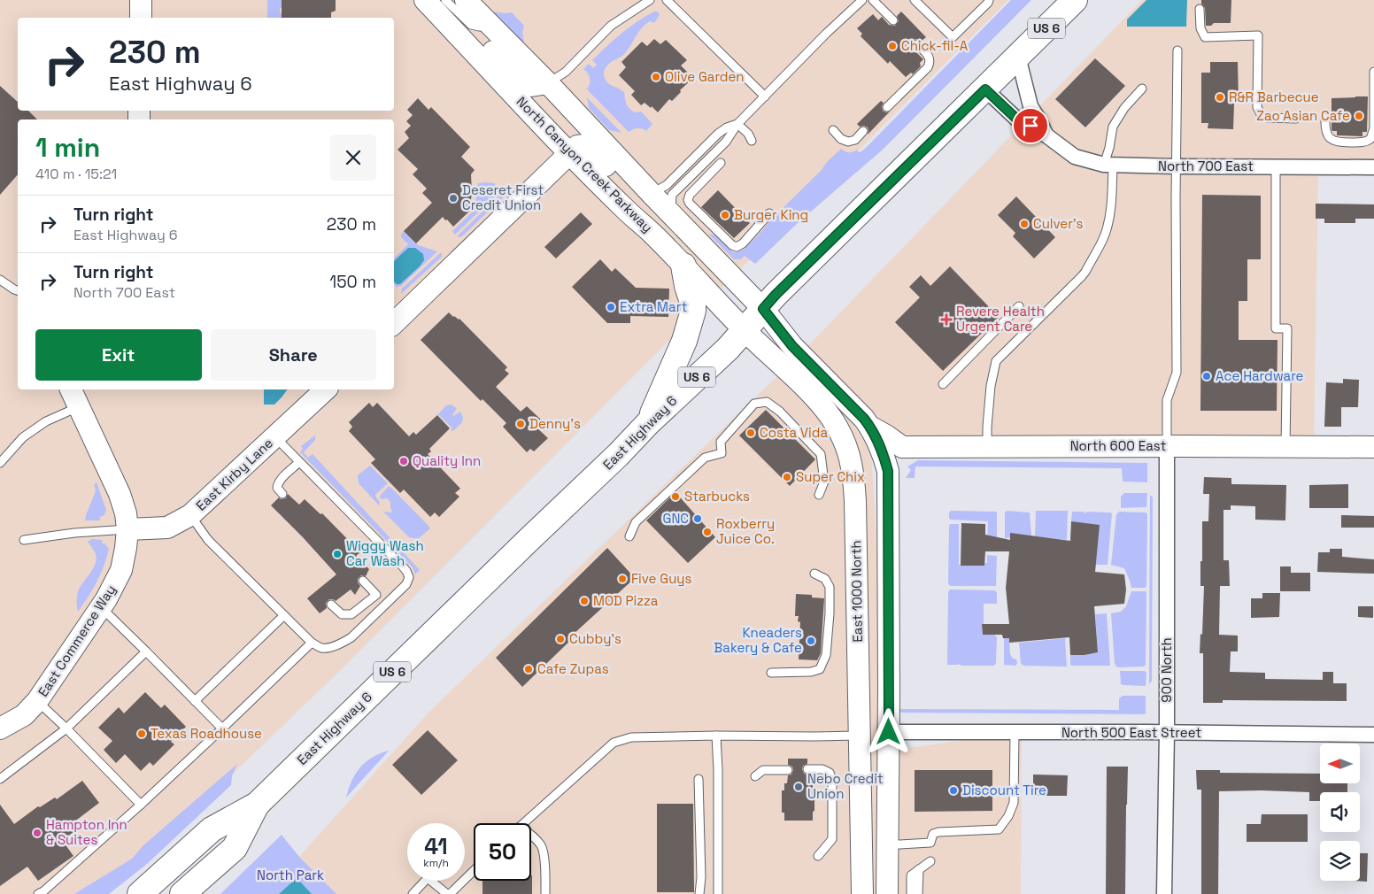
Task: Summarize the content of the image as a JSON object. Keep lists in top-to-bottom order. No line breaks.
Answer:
{"streets":{"highway":["US 6","East Highway 6"],"main road":["North Canyon Creek Parkway","North 600 East","East Kirby Lane","East 1000 North","East Commerce Way"],"street":["North 700 East","900 North","North 500 East Street"]},"crossings":[["North Canyon Creek Parkway","East Highway 6"],["North Canyon Creek Parkway","East 1000 North"],["North 700 East","East Highway 6"],["East Highway 6","East 1000 North"],["North 600 East","900 North"],["East Kirby Lane","East Commerce Way"],["900 North","North 500 East Street"]],"parks":["North Park"],"places":{"other":["Chick-fil-A","Olive Garden","R&R Barbecue","Zao Asian Cafe","Deseret First Credit Union","Burger King","Culver's","Extra Mart","Ace Hardware","Denny's","Costa Vida","Quality Inn","Super Chix","Starbucks","GNC","Roxberry Juice Co.","Wiggy Wash Car Wash","Five Guys","MOD Pizza","Cubby's","Kneaders Bakery & Cafe","Cafe Zupas","Texas Roadhouse","Nebo Credit Union","Discount Tire","Hampton Inn & Suites"],"health":["Revere Health Urgent Care"]},"north":"left","page":{"turn":["230 m","East Highway 6"],"heading":["1 min","410 m · 15:21"],"list":[{"name":"Turn right","note":"East Highway 6","value":"230 m"},{"name":"Turn right","note":"North 700 East","value":"150 m"}],"buttons":["Exit","Share"],"speed":"41 km/h","limit":"50"}}
